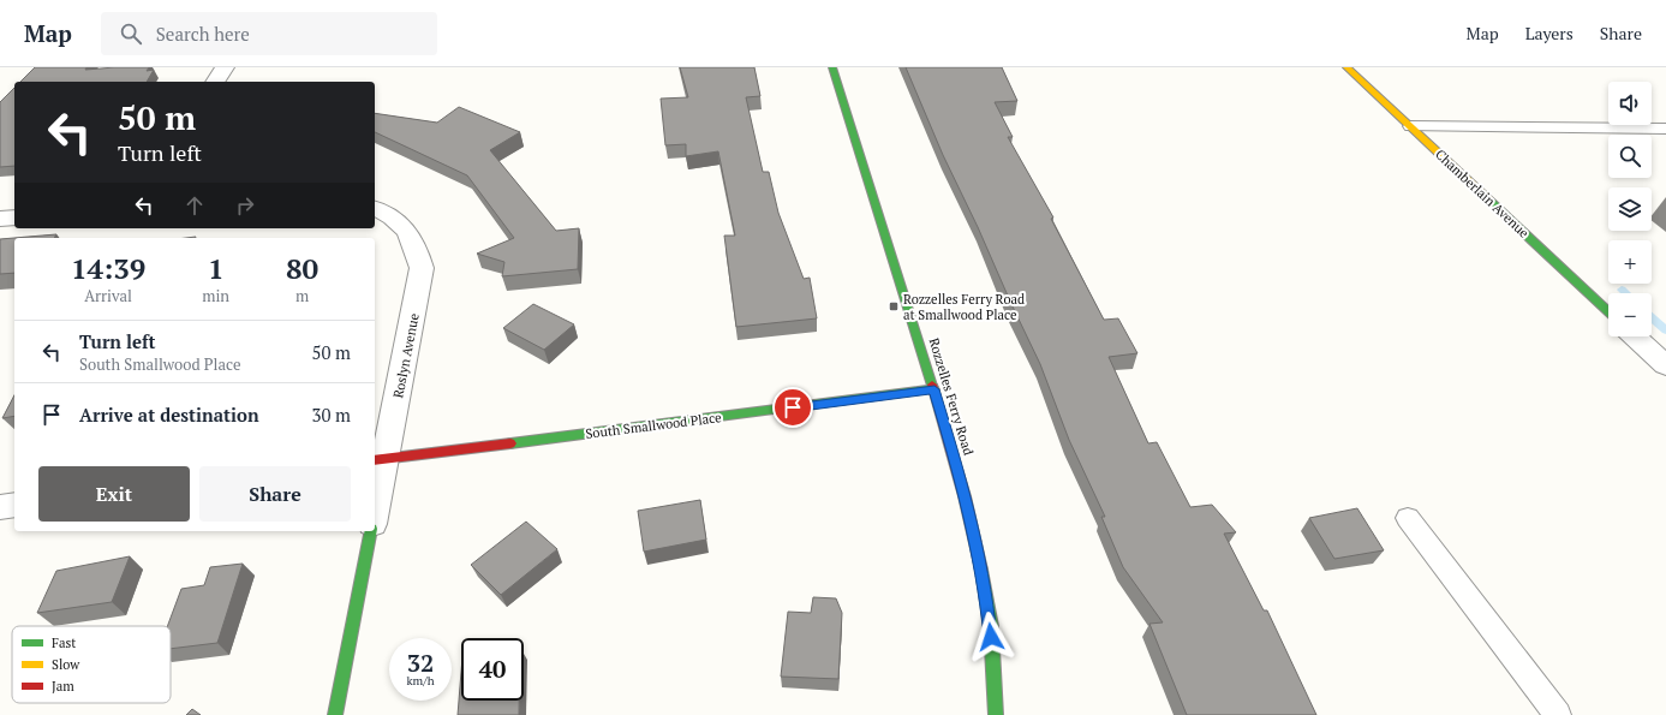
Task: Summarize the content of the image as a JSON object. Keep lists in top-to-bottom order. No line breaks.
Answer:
{"streets":{"street":["Chamberlain Avenue","Roslyn Avenue","Rozzelles Ferry Road","South Smallwood Place"]},"crossings":[["Roslyn Avenue","South Smallwood Place"],["Rozzelles Ferry Road","South Smallwood Place"]],"places":{"transit":["Rozzelles Ferry Road at Smallwood Place"]},"legend":["Fast","Slow","Jam"],"page":{"header":"Map","search":"Search here","nav":["Map","Layers","Share"],"map_buttons":["+","−"],"turn":["50 m","Turn left"],"eta":["14:39","Arrival","1","min","80","m"],"list":[{"name":"Turn left","note":"South Smallwood Place","value":"50 m"},{"name":"Arrive at destination","value":"30 m"}],"buttons":["Exit","Share"],"speed":"32 km/h","limit":"40"}}
